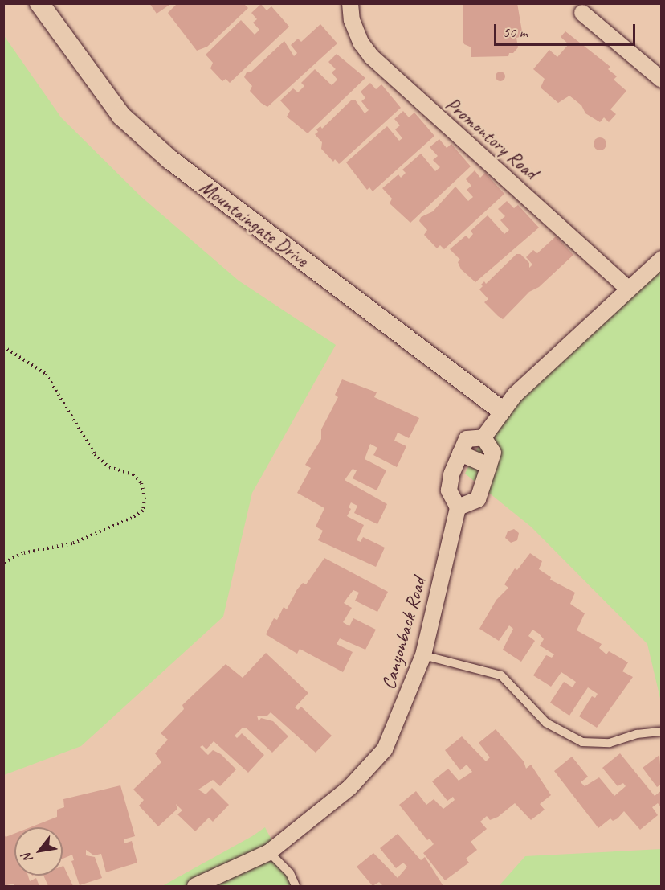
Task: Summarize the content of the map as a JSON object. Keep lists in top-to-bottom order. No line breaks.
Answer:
{"streets":{"street":["Promontory Road","Mountaingate Drive","Canyonback Road"]},"scale_bar":"50 m","north":"bottom left"}
